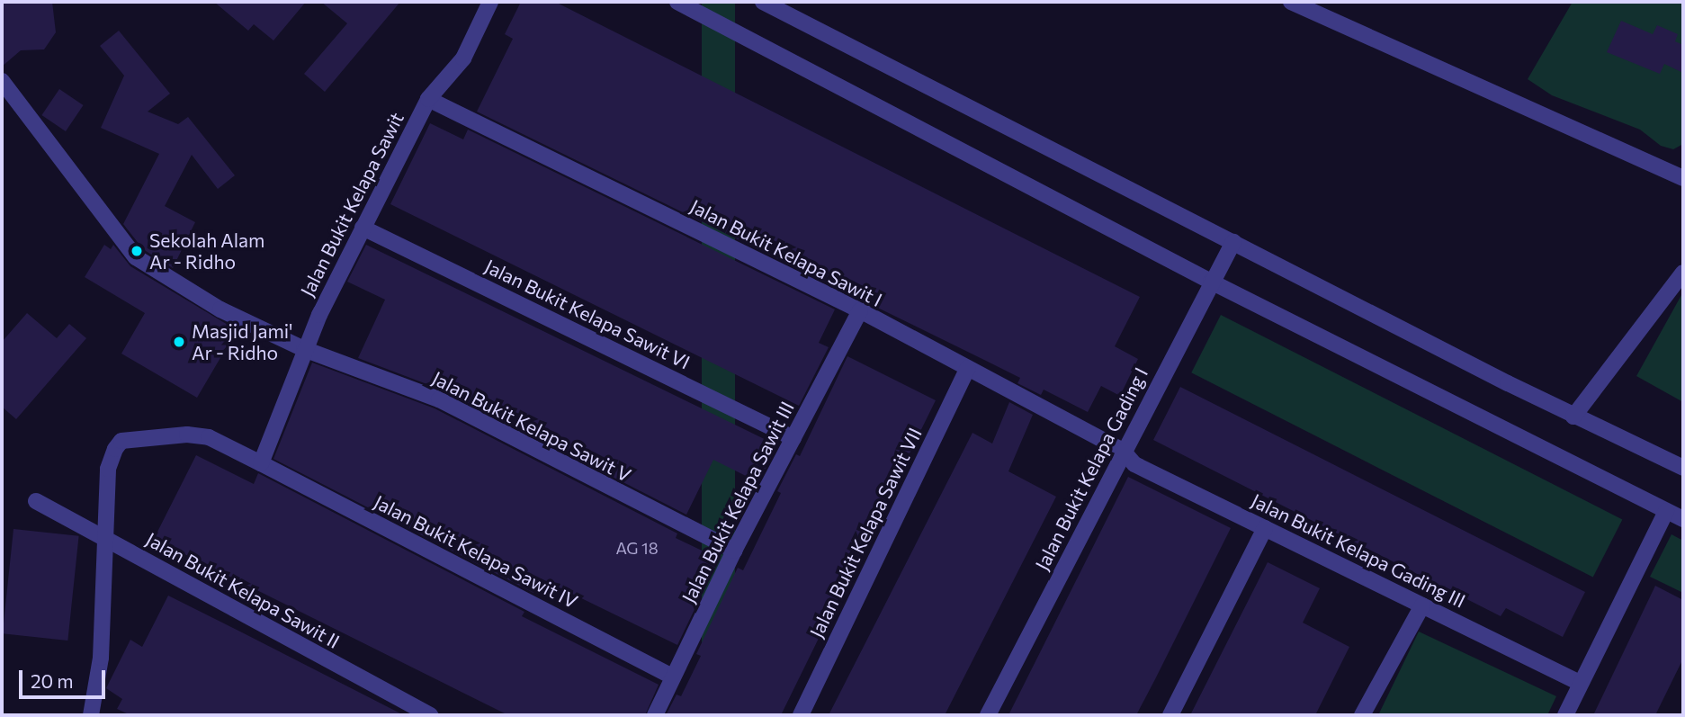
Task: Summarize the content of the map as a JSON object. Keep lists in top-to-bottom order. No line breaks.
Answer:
{"streets":{"street":["Jalan Bukit Kelapa Sawit","Jalan Bukit Kelapa Sawit I","Jalan Bukit Kelapa Sawit VI","Jalan Bukit Kelapa Sawit V","Jalan Bukit Kelapa Gading I","Jalan Bukit Kelapa Sawit III","Jalan Bukit Kelapa Sawit VII","Jalan Bukit Kelapa Gading III","Jalan Bukit Kelapa Sawit IV","Jalan Bukit Kelapa Sawit II"]},"crossings":[["Jalan Bukit Kelapa Sawit","Jalan Bukit Kelapa Sawit I"],["Jalan Bukit Kelapa Sawit","Jalan Bukit Kelapa Sawit VI"],["Jalan Bukit Kelapa Sawit","Jalan Bukit Kelapa Sawit V"],["Jalan Bukit Kelapa Sawit","Jalan Bukit Kelapa Sawit IV"],["Jalan Bukit Kelapa Sawit I","Jalan Bukit Kelapa Gading I"],["Jalan Bukit Kelapa Sawit I","Jalan Bukit Kelapa Sawit III"],["Jalan Bukit Kelapa Sawit I","Jalan Bukit Kelapa Sawit VII"],["Jalan Bukit Kelapa Sawit I","Jalan Bukit Kelapa Gading III"],["Jalan Bukit Kelapa Sawit VI","Jalan Bukit Kelapa Sawit III"],["Jalan Bukit Kelapa Sawit V","Jalan Bukit Kelapa Sawit III"],["Jalan Bukit Kelapa Gading I","Jalan Bukit Kelapa Gading III"],["Jalan Bukit Kelapa Sawit III","Jalan Bukit Kelapa Sawit IV"]],"places":["Sekolah Alam Ar - Ridho","Masjid Jami' Ar - Ridho"],"house_numbers":["AG 18"],"scale_bar":"20 m"}
